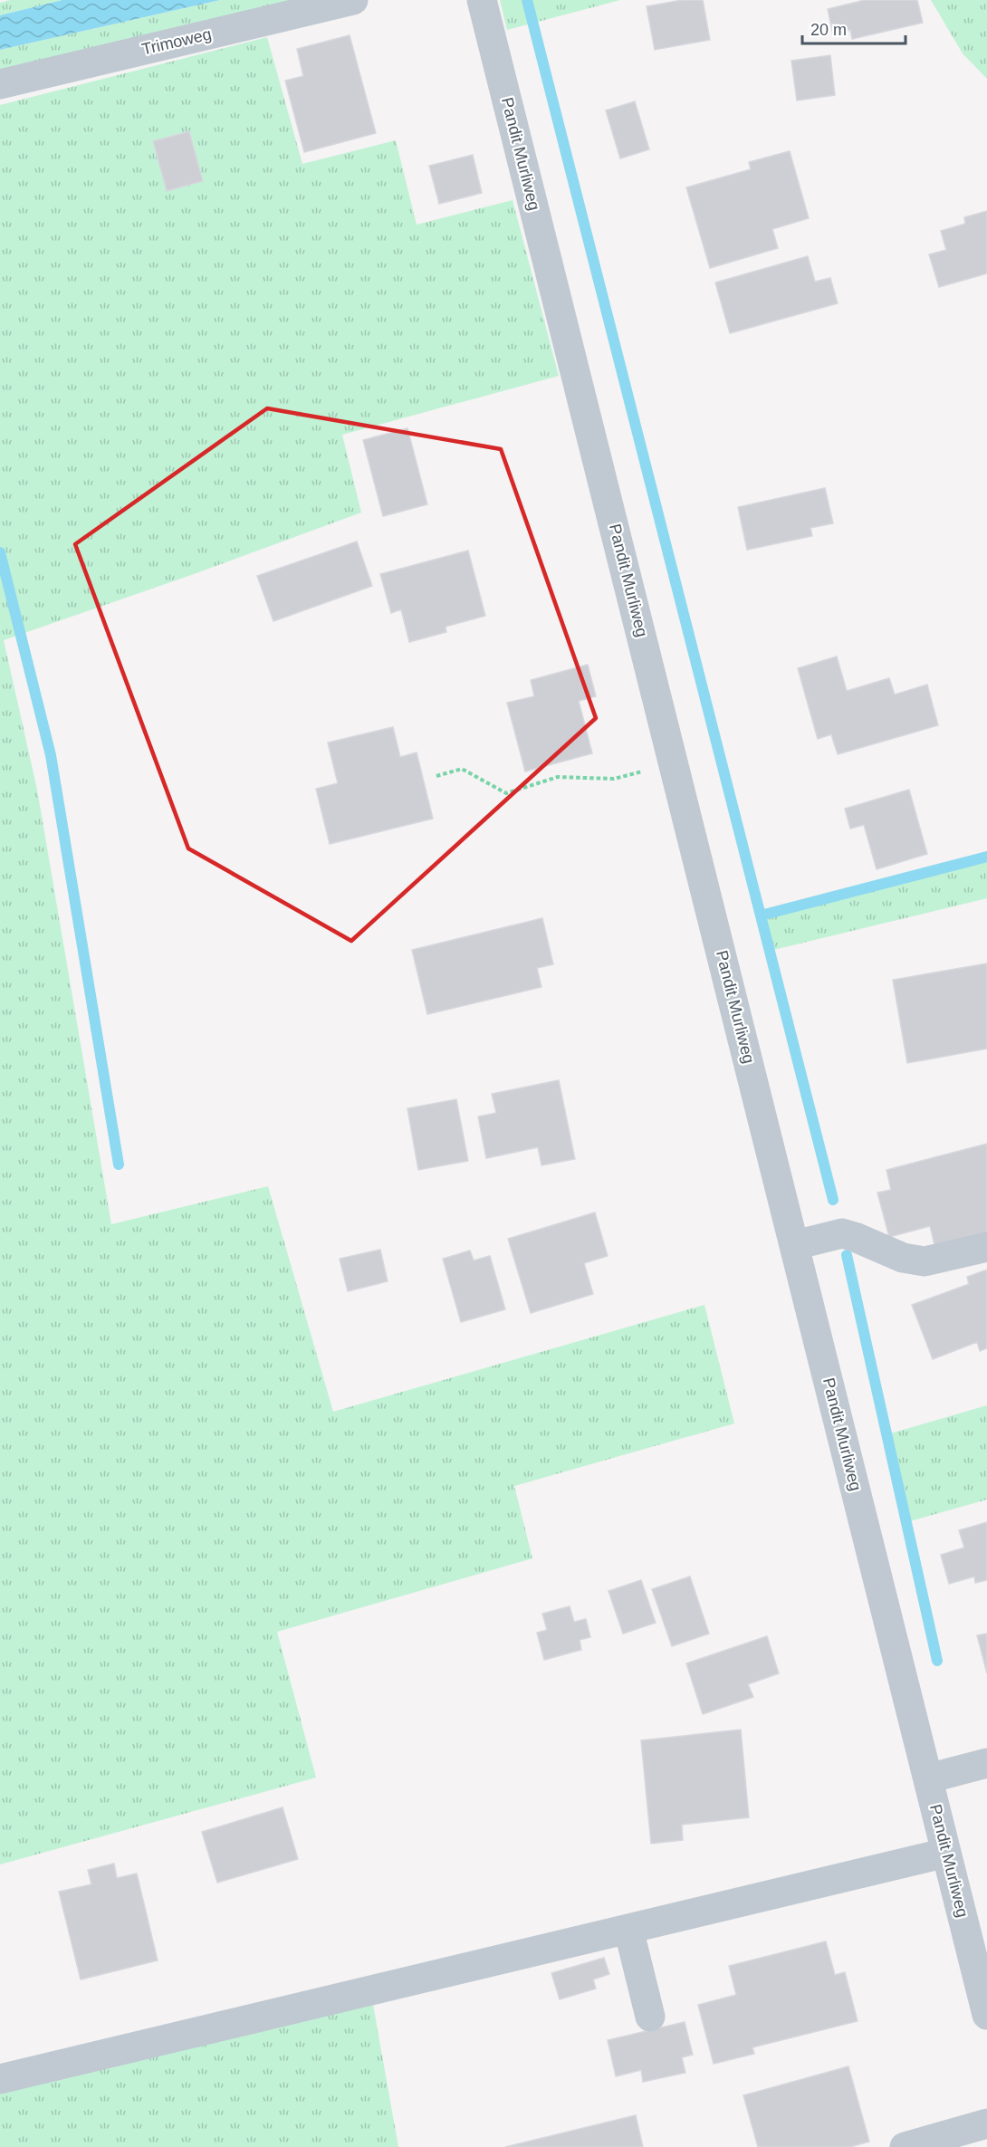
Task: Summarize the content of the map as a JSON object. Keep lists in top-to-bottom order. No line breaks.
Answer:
{"streets":{"street":["Trimoweg","Pandit Murliweg"]},"scale_bar":"20 m"}
